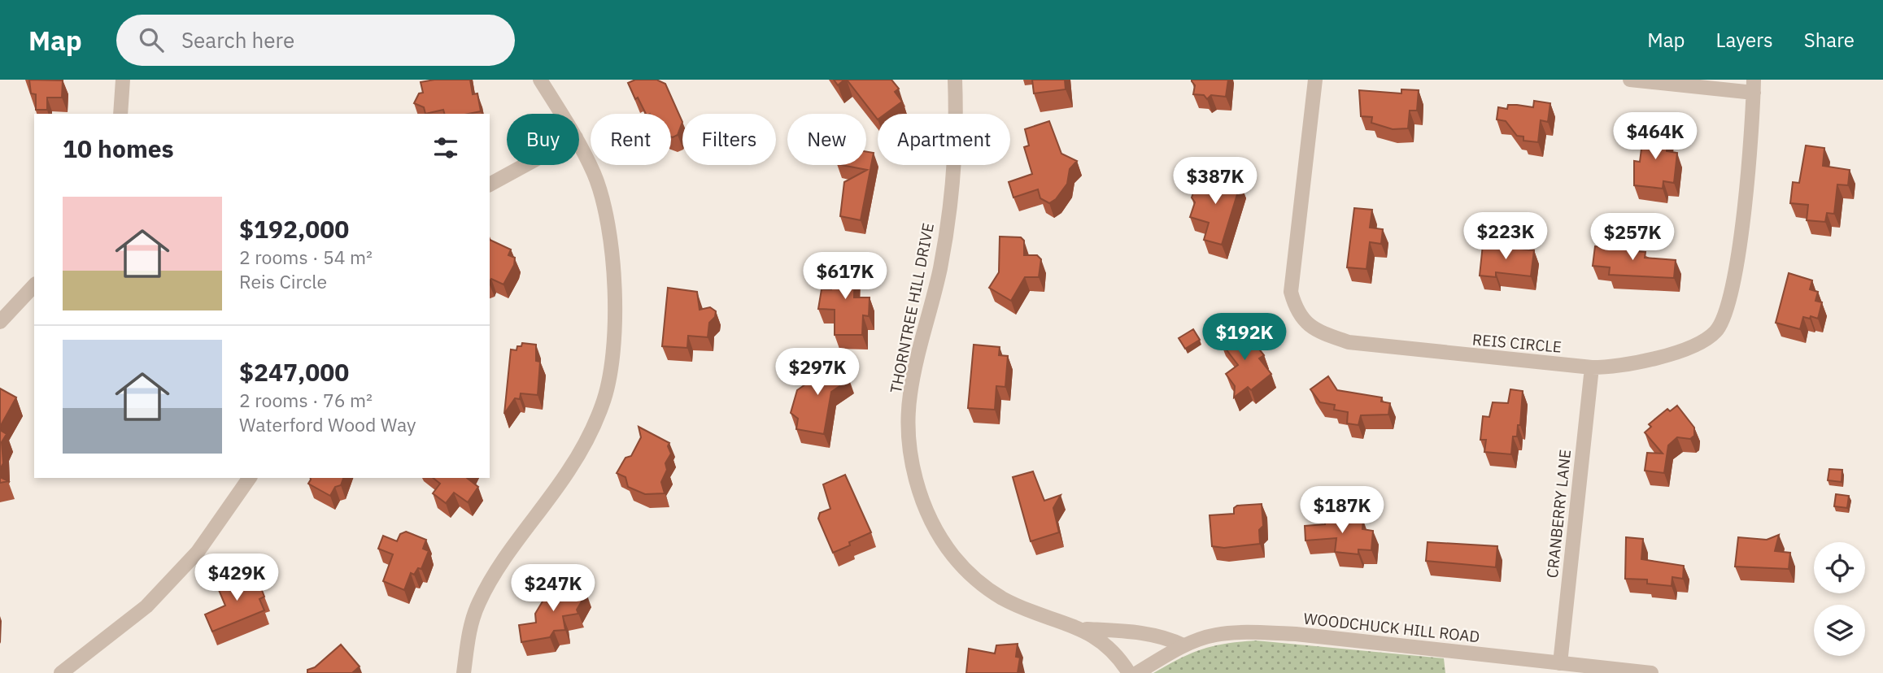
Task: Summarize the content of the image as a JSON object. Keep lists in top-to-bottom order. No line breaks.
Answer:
{"streets":{"street":["THORNTREE HILL DRIVE","REIS CIRCLE","CRANBERRY LANE","WOODCHUCK HILL ROAD"]},"crossings":[["THORNTREE HILL DRIVE","WOODCHUCK HILL ROAD"],["REIS CIRCLE","CRANBERRY LANE"],["CRANBERRY LANE","WOODCHUCK HILL ROAD"]],"page":{"header":"Map","search":"Search here","nav":["Map","Layers","Share"],"price":["$464K","$387K","$223K","$257K","$617K","$192K","$297K","$187K","$429K","$247K"],"chip":["Buy","Rent","Filters","New","Apartment"],"heading":"10 homes","list":[{"name":"$192,000","note":"2 rooms · 54 m² · Reis Circle"},{"name":"$247,000","note":"2 rooms · 76 m² · Waterford Wood Way"}]}}
